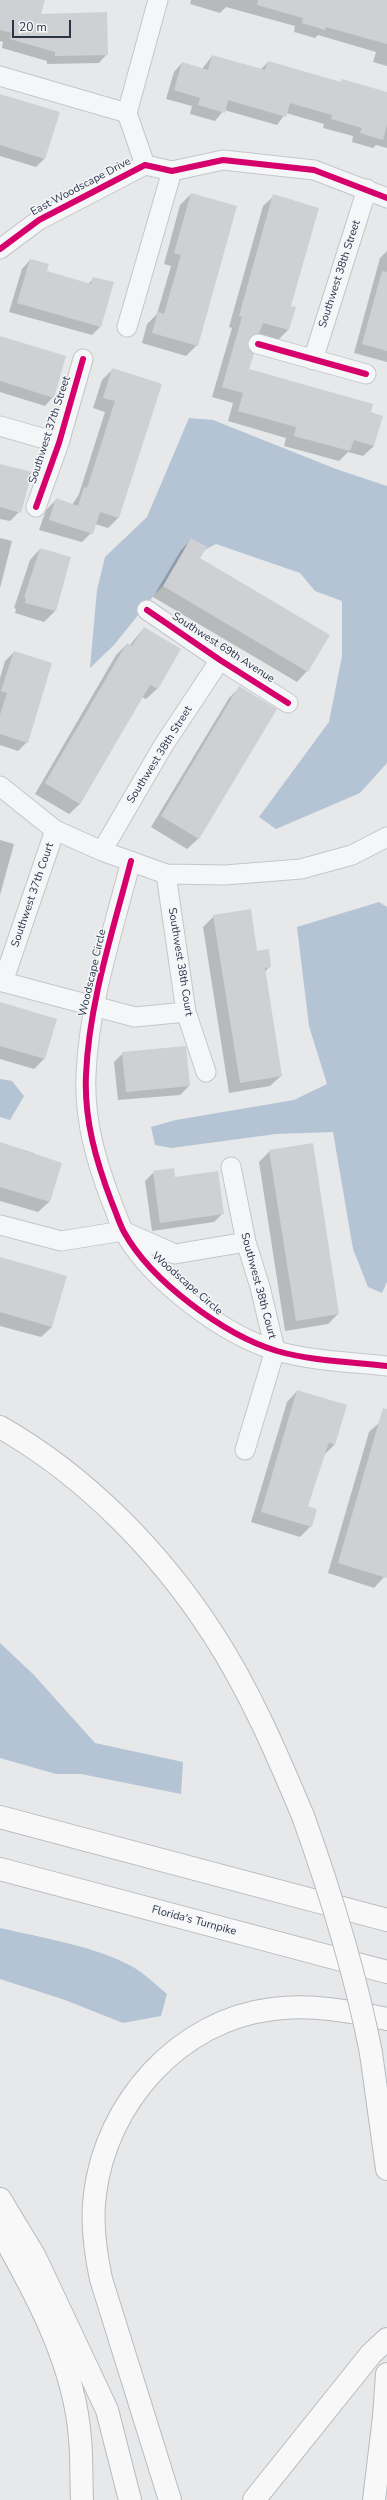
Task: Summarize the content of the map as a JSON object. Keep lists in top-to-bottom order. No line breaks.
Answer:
{"streets":{"highway":["Florida's Turnpike"],"street":["East Woodscape Drive","Southwest 38th Street","Southwest 37th Street","Southwest 69th Avenue","Southwest 37th Court","Southwest 38th Court","Woodscape Circle"]},"crossings":[["East Woodscape Drive","Southwest 38th Street"],["Southwest 38th Street","Southwest 69th Avenue"],["Southwest 37th Court","Woodscape Circle"],["Southwest 38th Court","Woodscape Circle"]],"scale_bar":"20 m"}
